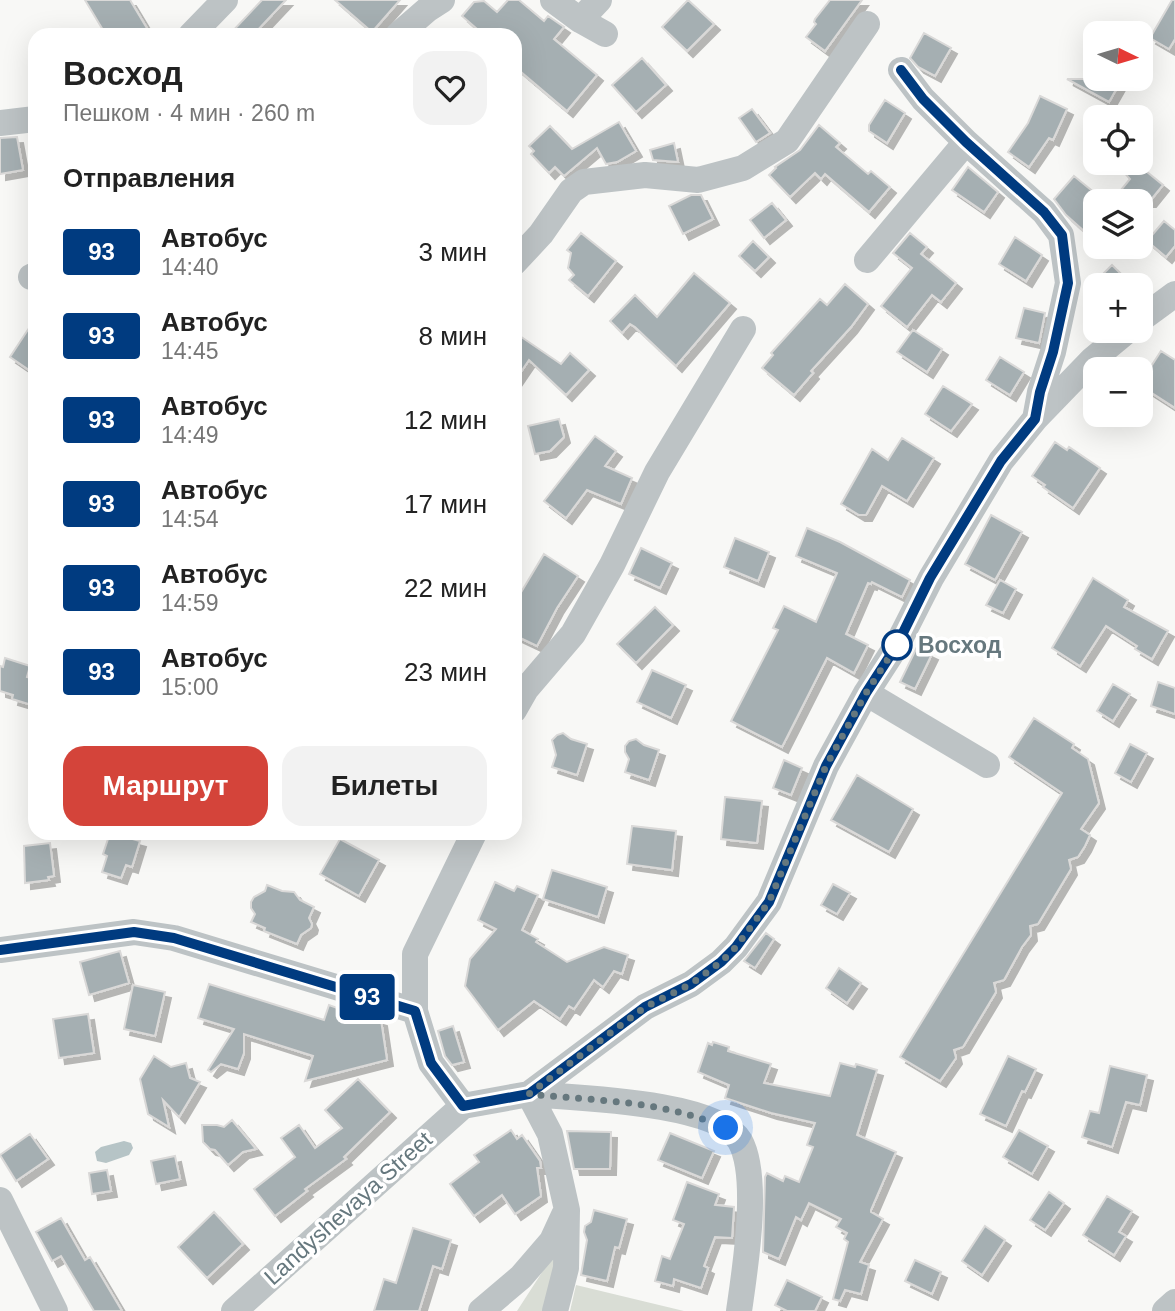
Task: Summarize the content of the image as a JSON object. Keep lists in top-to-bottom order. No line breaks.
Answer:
{"streets":{"street":["Landyshevaya Street"]},"places":["Восход"],"lines":["bus line 93"],"north":"right","page":{"on_map":"93","map_buttons":["+","−"],"heading":[["Восход","Пешком · 4 мин · 260 m"],"Отправления"],"list":[{"mark":"93","name":"Автобус","note":"14:40","value":"3 мин"},{"mark":"93","name":"Автобус","note":"14:45","value":"8 мин"},{"mark":"93","name":"Автобус","note":"14:49","value":"12 мин"},{"mark":"93","name":"Автобус","note":"14:54","value":"17 мин"},{"mark":"93","name":"Автобус","note":"14:59","value":"22 мин"},{"mark":"93","name":"Автобус","note":"15:00","value":"23 мин"}],"buttons":["Маршрут","Билеты"]}}
